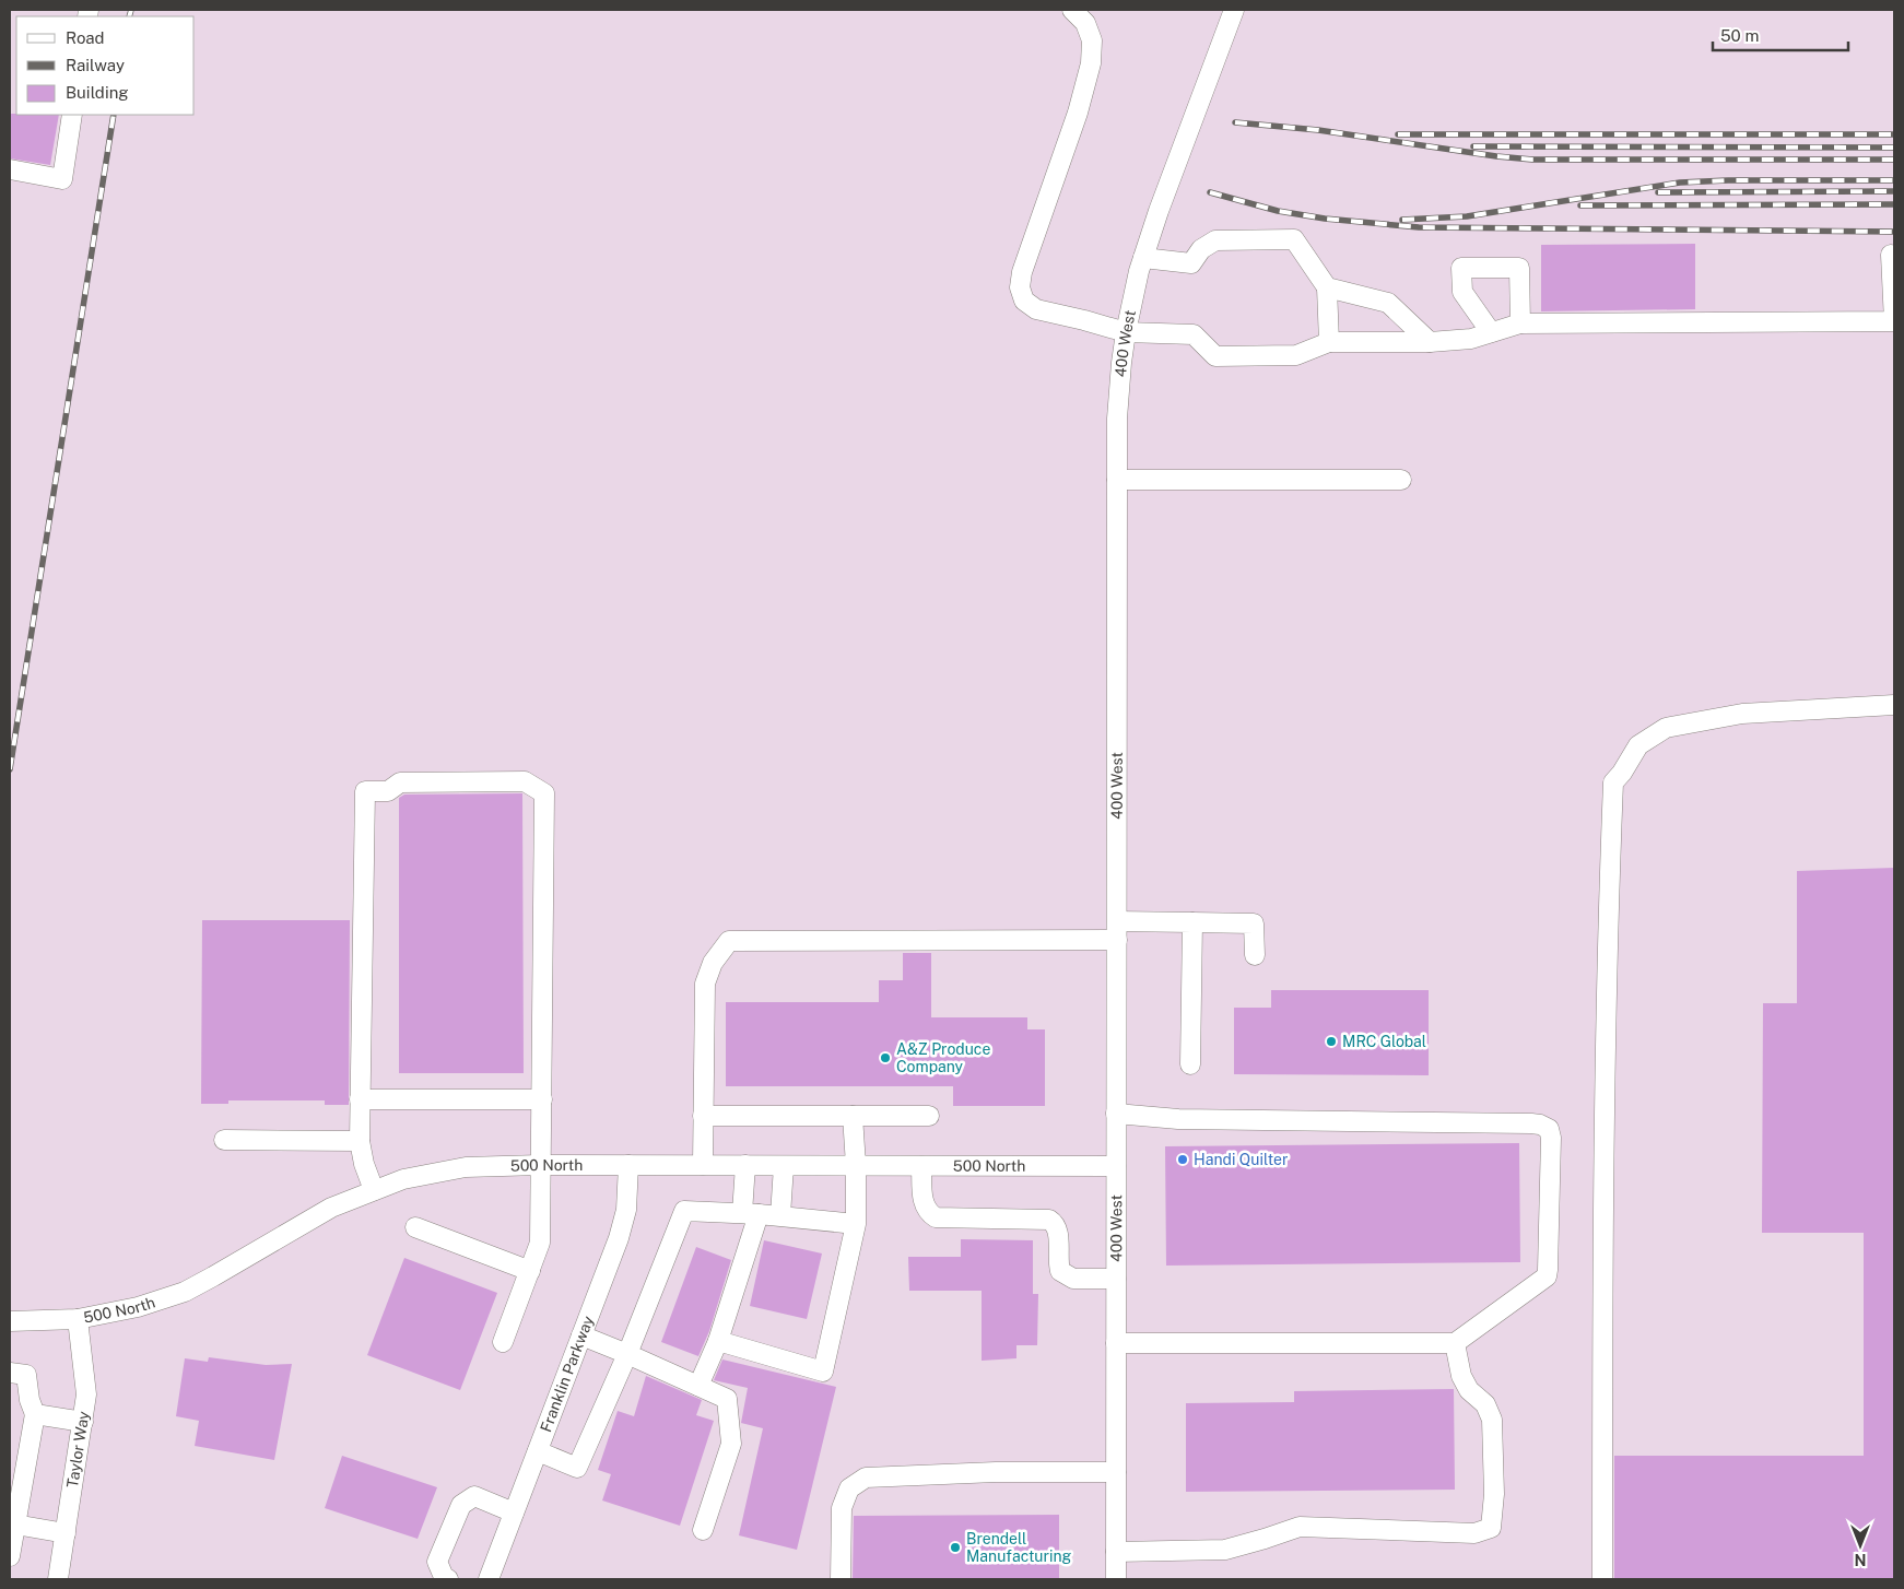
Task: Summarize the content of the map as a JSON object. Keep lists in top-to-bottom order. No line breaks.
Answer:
{"streets":{"street":["400 West","500 North","Franklin Parkway","Taylor Way"]},"crossings":[["400 West","500 North"],["500 North","Franklin Parkway"],["500 North","Taylor Way"]],"places":["MRC Global","A&Z Produce Company","Handi Quilter","Brendell Manufacturing"],"legend":["Road","Railway","Building"],"scale_bar":"50 m","north":"bottom"}
